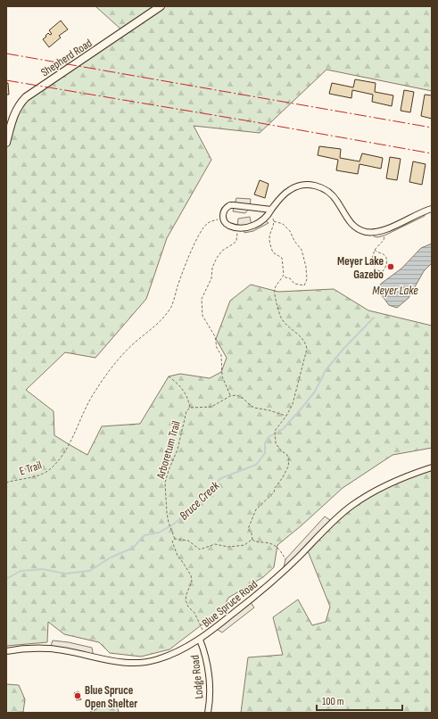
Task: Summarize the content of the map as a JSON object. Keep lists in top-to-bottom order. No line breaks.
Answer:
{"streets":{"street":["Shepherd Road","Blue Spruce Road","Lodge Road"],"path":["Arboretum Trail","E Trail"]},"crossings":[["Arboretum Trail","Blue Spruce Road"],["Blue Spruce Road","Lodge Road"]],"water":["Meyer Lake","Bruce Creek"],"places":["Meyer Lake Gazebo","Blue Spruce Open Shelter"],"scale_bar":"100 m"}
